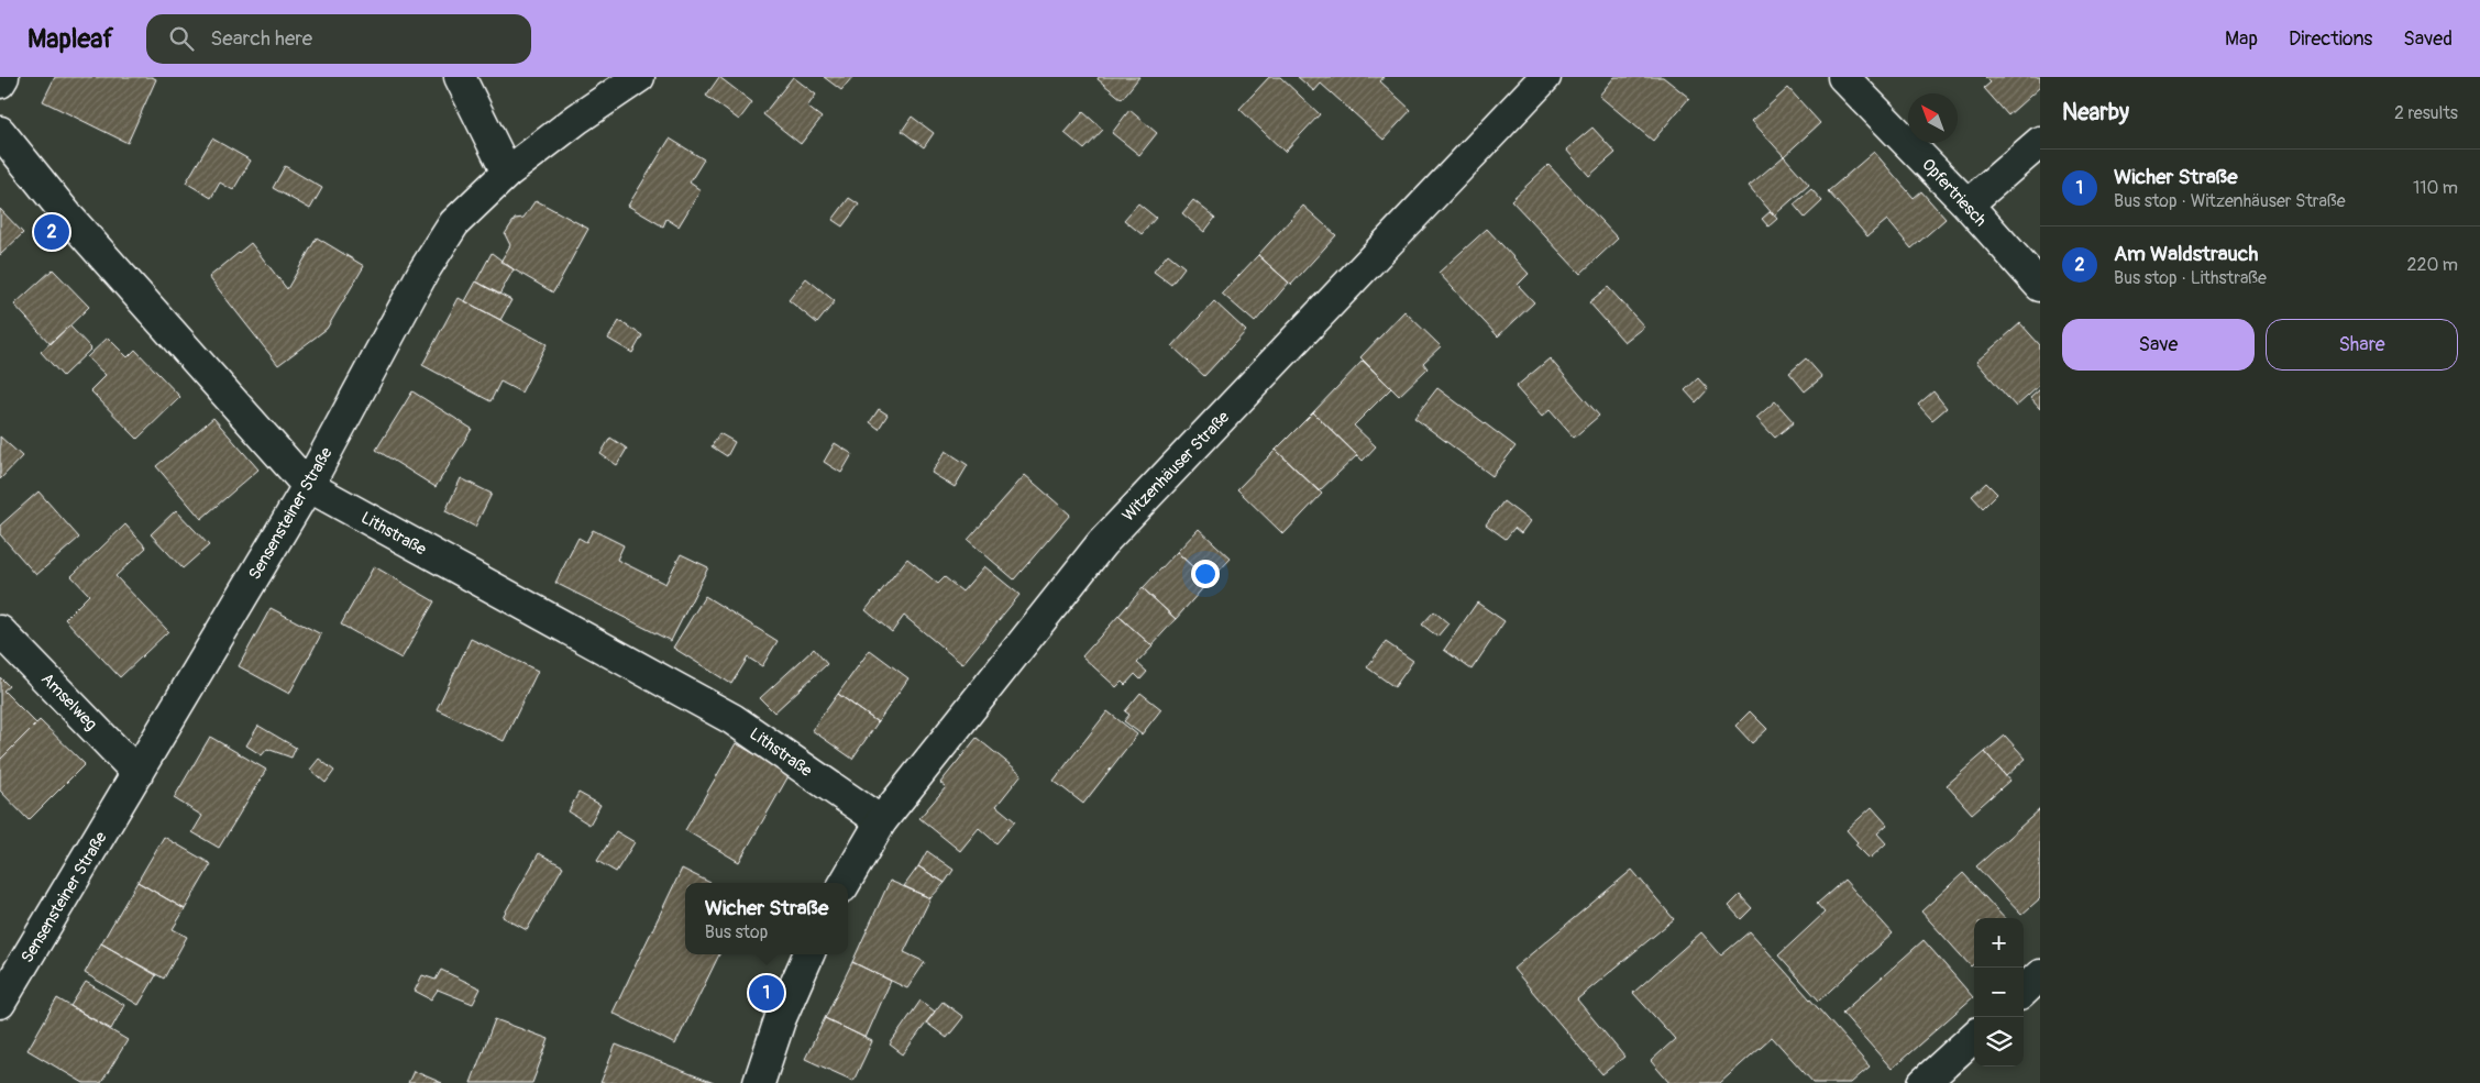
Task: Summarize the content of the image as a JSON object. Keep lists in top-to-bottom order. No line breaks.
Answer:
{"streets":{"street":["Opfertriesch","Witzenhäuser Straße","Sensensteiner Straße","Lithstraße","Amselweg"]},"crossings":[["Witzenhäuser Straße","Lithstraße"],["Sensensteiner Straße","Lithstraße"],["Sensensteiner Straße","Amselweg"]],"north":"top left","page":{"header":"Mapleaf","search":"Search here","nav":["Map","Directions","Saved"],"heading":["Nearby","2 results"],"list":[{"mark":"1","name":"Wicher Straße","note":"Bus stop · Witzenhäuser Straße","value":"110 m"},{"mark":"2","name":"Am Waldstrauch","note":"Bus stop · Lithstraße","value":"220 m"}],"pins":["2","1"],"buttons":["Save","Share"],"popup":["Wicher Straße","Bus stop"],"map_buttons":["+","−"]}}
